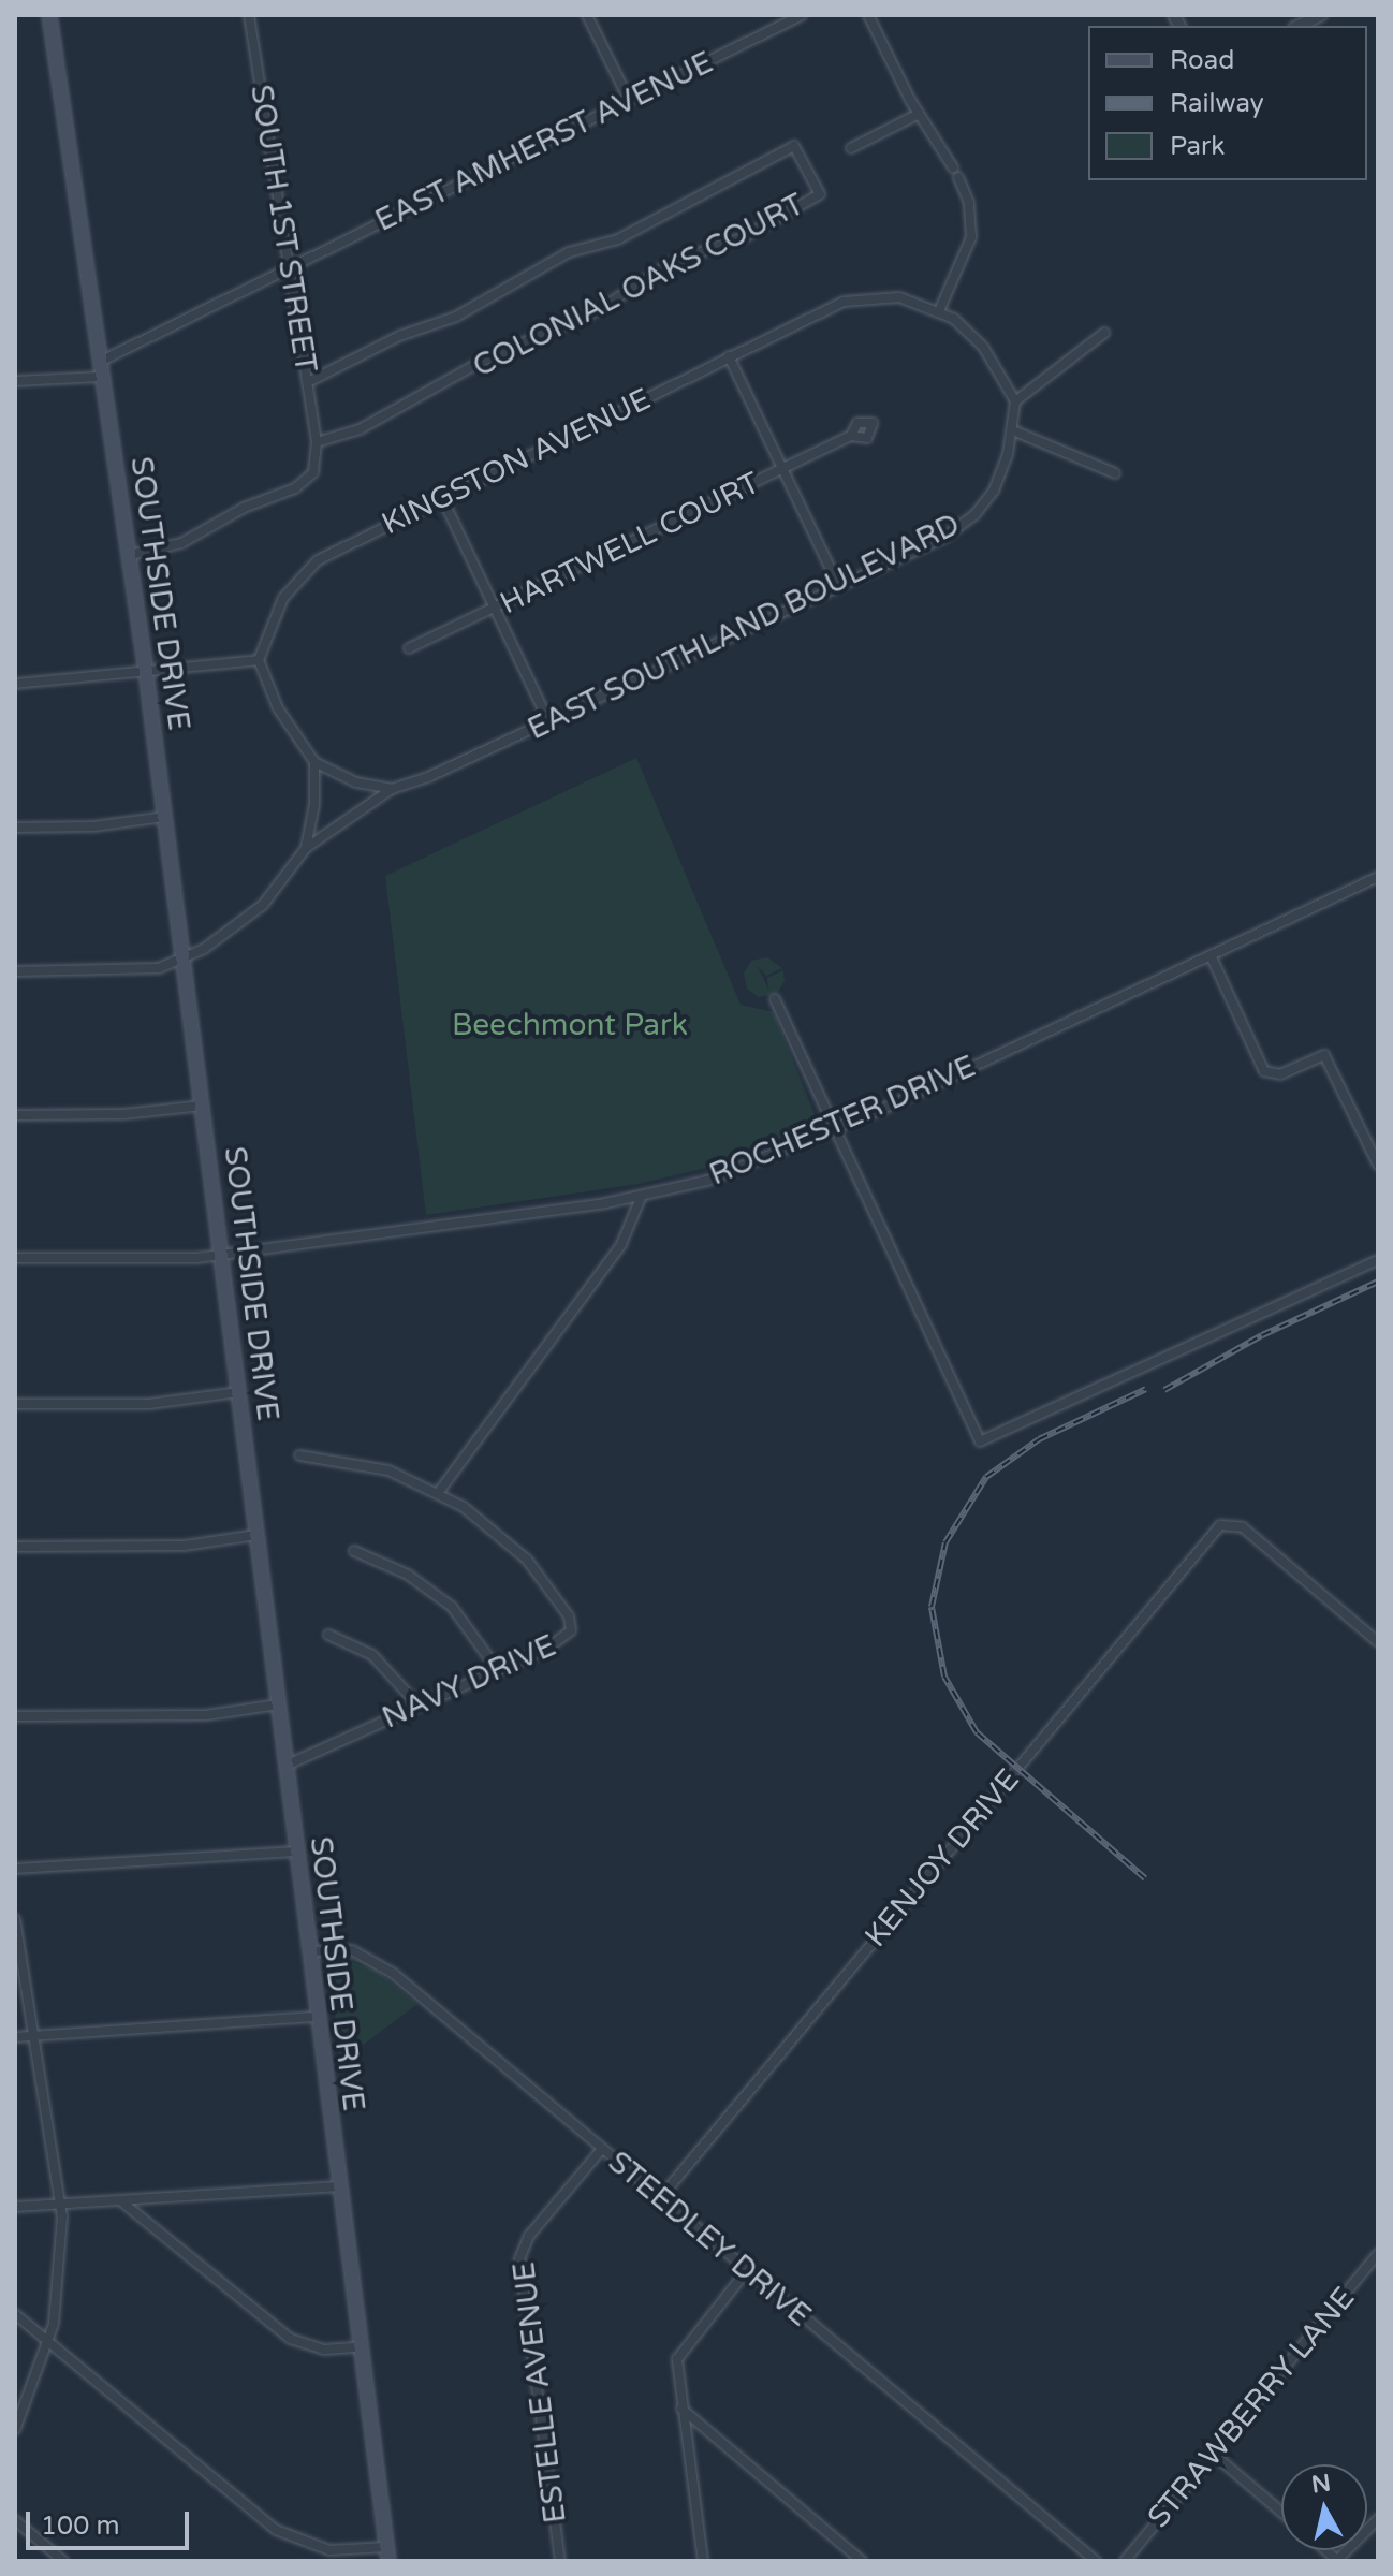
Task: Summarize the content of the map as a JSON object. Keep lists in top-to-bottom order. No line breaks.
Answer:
{"streets":{"main road":["SOUTHSIDE DRIVE"],"street":["EAST AMHERST AVENUE","SOUTH 1ST STREET","COLONIAL OAKS COURT","KINGSTON AVENUE","HARTWELL COURT","EAST SOUTHLAND BOULEVARD","ROCHESTER DRIVE","NAVY DRIVE","KENJOY DRIVE","STEEDLEY DRIVE","ESTELLE AVENUE","STRAWBERRY LANE"]},"crossings":[["EAST AMHERST AVENUE","SOUTH 1ST STREET"],["EAST AMHERST AVENUE","SOUTHSIDE DRIVE"],["SOUTH 1ST STREET","COLONIAL OAKS COURT"],["KINGSTON AVENUE","HARTWELL COURT"],["KINGSTON AVENUE","EAST SOUTHLAND BOULEVARD"],["HARTWELL COURT","EAST SOUTHLAND BOULEVARD"],["SOUTHSIDE DRIVE","ROCHESTER DRIVE"],["SOUTHSIDE DRIVE","NAVY DRIVE"],["SOUTHSIDE DRIVE","STEEDLEY DRIVE"],["KENJOY DRIVE","STEEDLEY DRIVE"],["STEEDLEY DRIVE","ESTELLE AVENUE"]],"parks":["Beechmont Park"],"legend":["Road","Railway","Park"],"scale_bar":"100 m","north":"top"}
